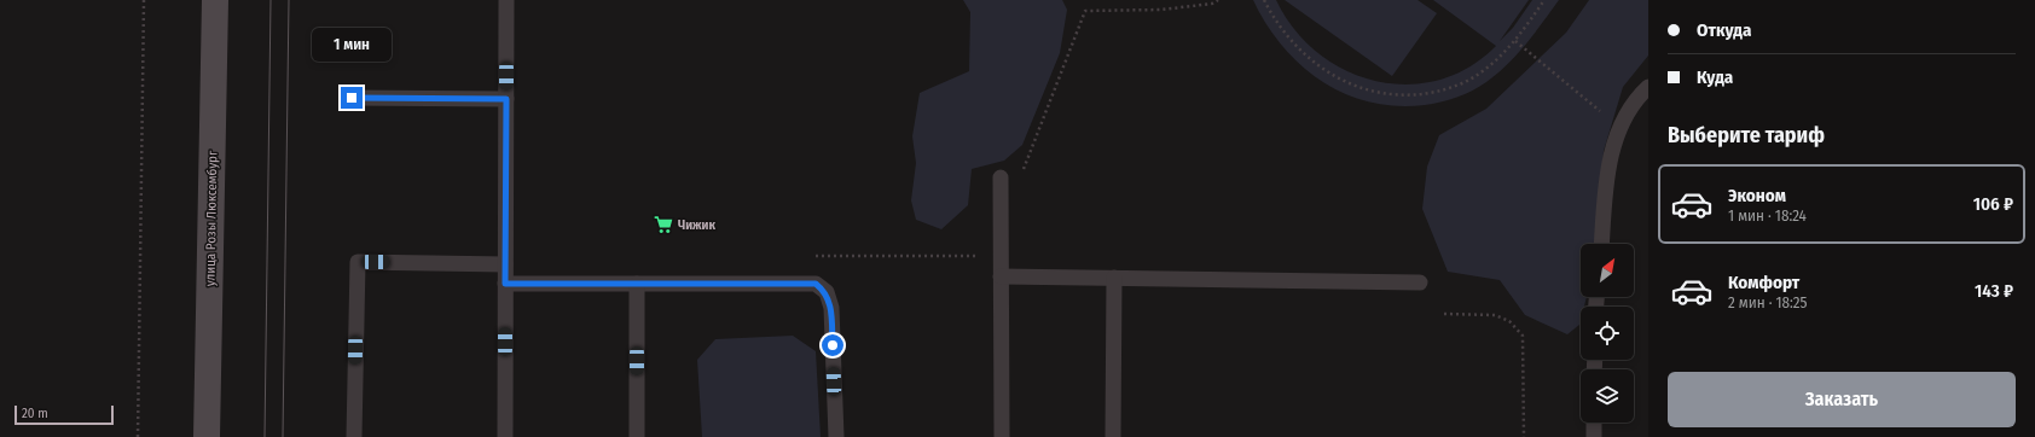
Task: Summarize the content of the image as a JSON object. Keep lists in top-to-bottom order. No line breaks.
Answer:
{"streets":{"main road":["улица Розы Люксембург"]},"places":{"supermarket":["Чижик"]},"scale_bar":"20 m","north":"top right","page":{"banner":["Откуда","Куда"],"bubble":"1 мин","heading":"Выберите тариф","list":[{"name":"Эконом","note":"1 мин · 18:24","value":"106 ₽"},{"name":"Комфорт","note":"2 мин · 18:25","value":"143 ₽"}],"buttons":"Заказать","scale":"20 m"}}
